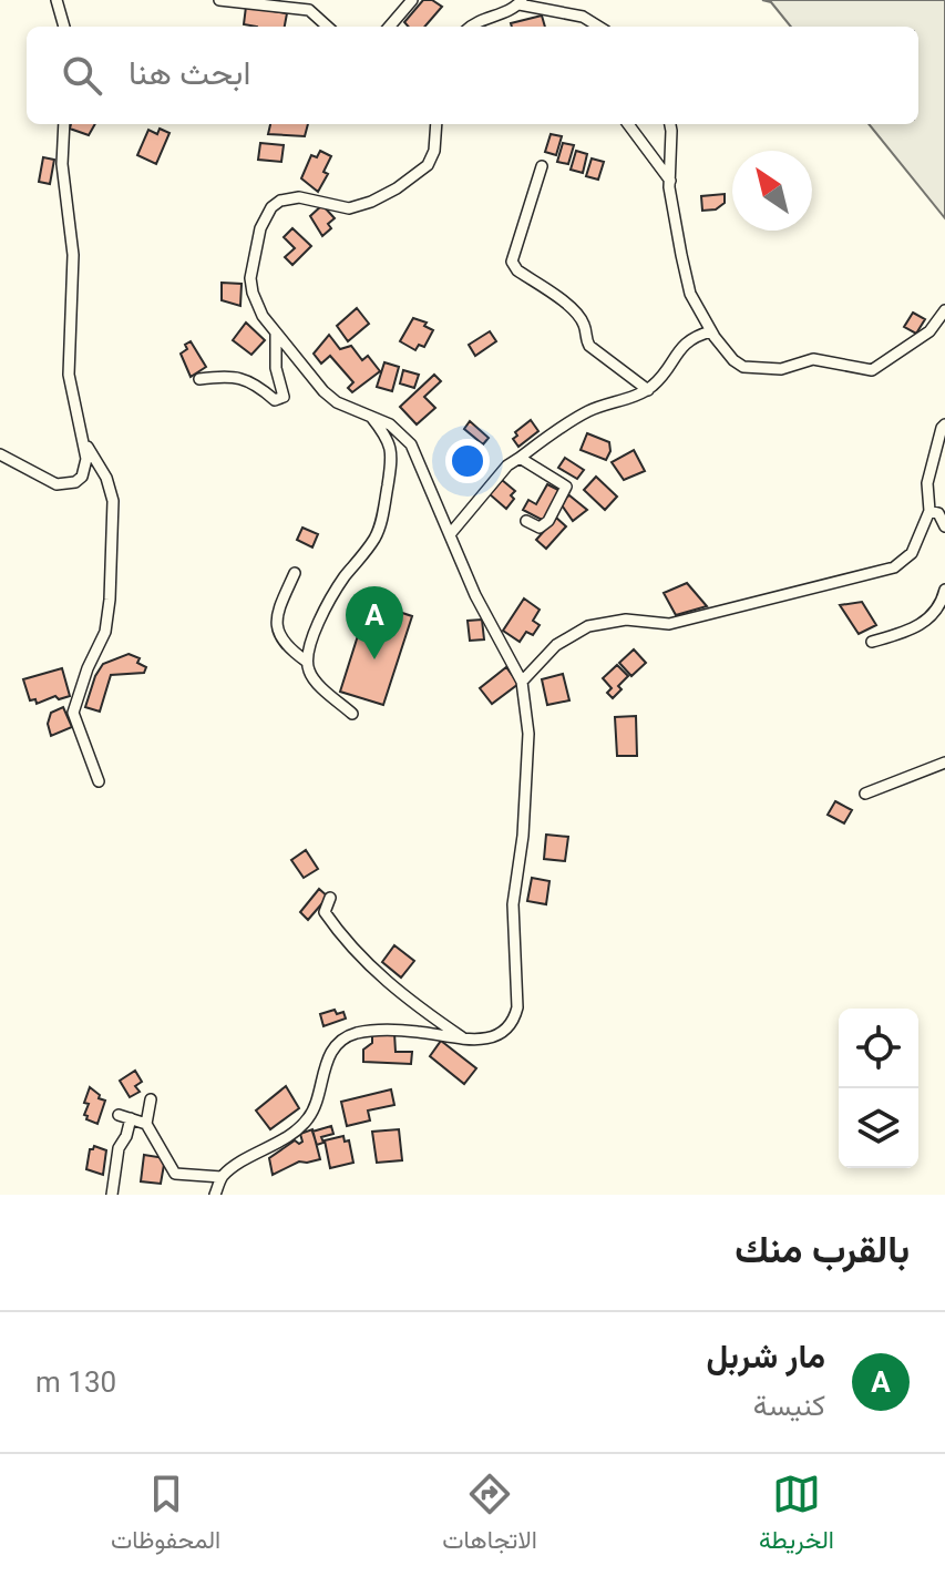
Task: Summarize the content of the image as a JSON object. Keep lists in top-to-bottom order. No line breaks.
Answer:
{"north":"top left","page":{"search":"ابحث هنا","pins":"A","heading":"بالقرب منك","list":[{"mark":"A","name":"مار شربل","note":"كنيسة","value":"130 m"}],"nav":["الخريطة","الاتجاهات","المحفوظات"]}}
